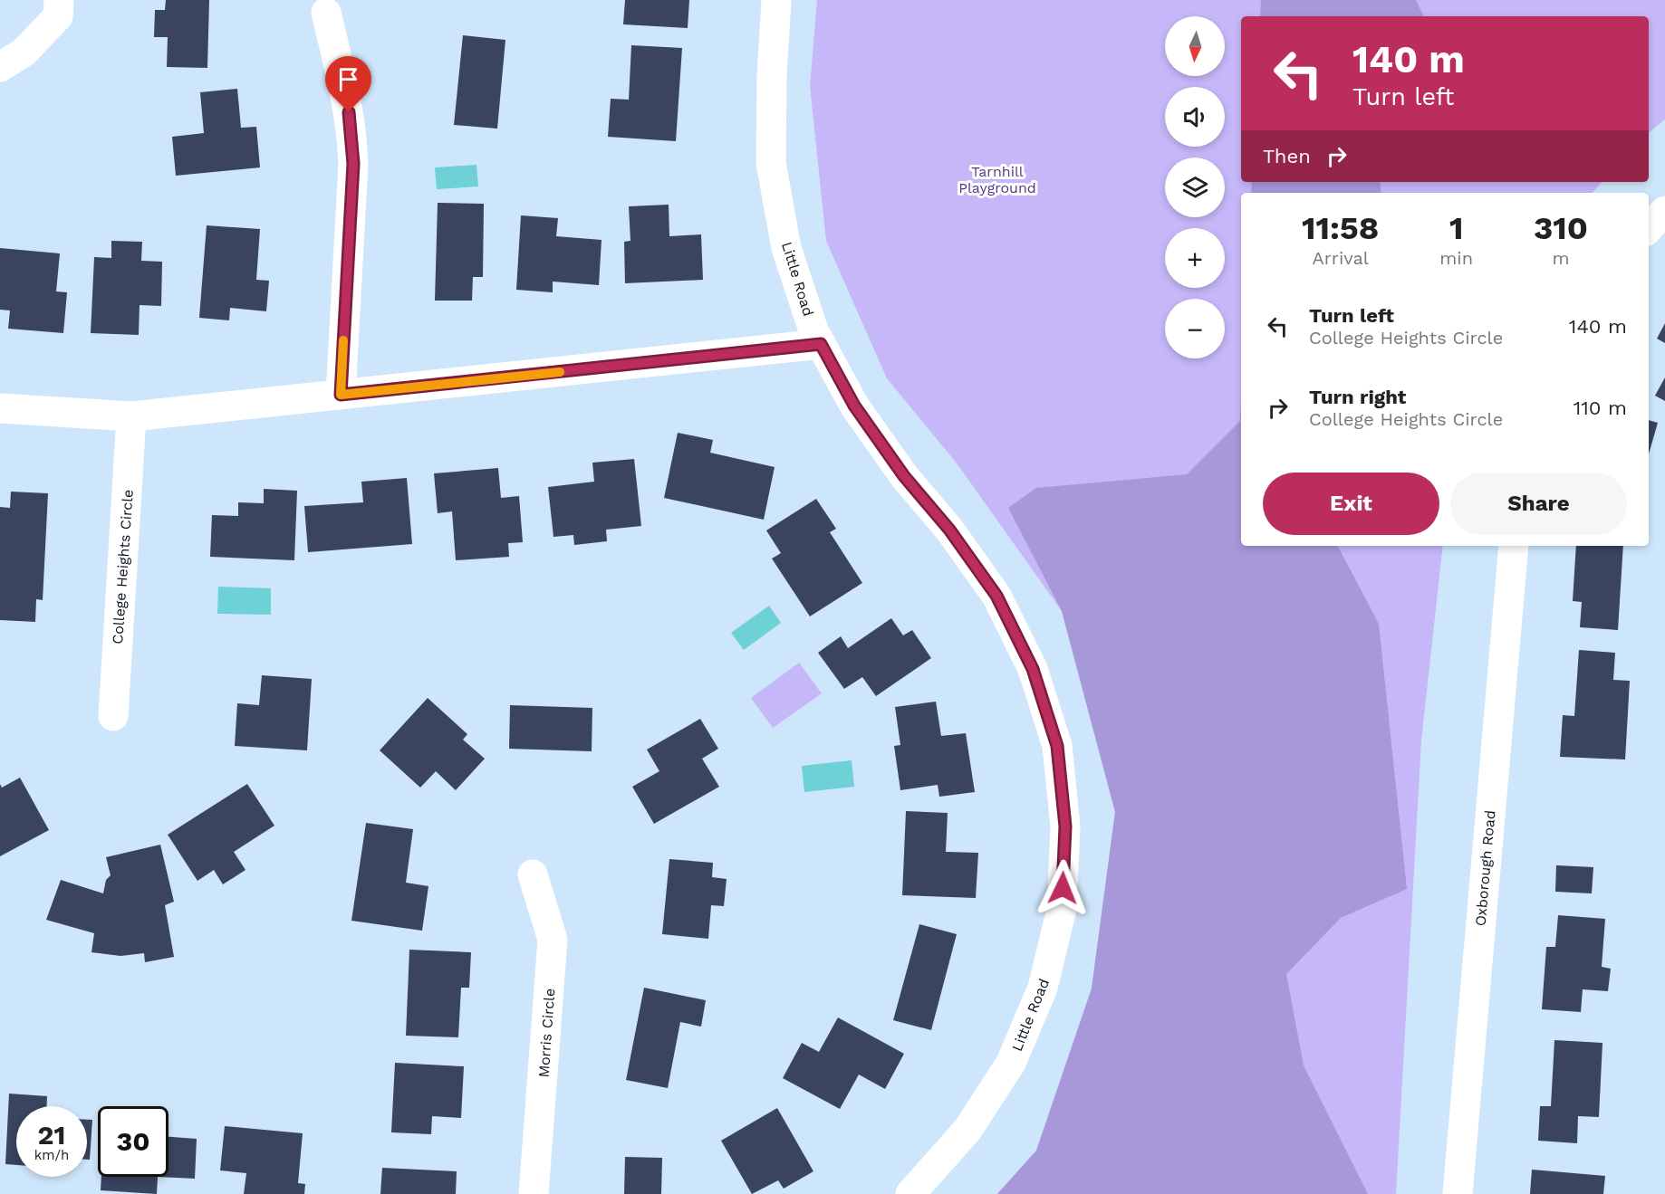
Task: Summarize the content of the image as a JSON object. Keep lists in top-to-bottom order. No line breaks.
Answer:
{"streets":{"street":["Little Road","College Heights Circle","Oxborough Road","Morris Circle"]},"parks":["Tarnhill Playground"],"north":"bottom","page":{"map_buttons":["+","−"],"turn":["140 m","Turn left"],"then":"Then","eta":["11:58","Arrival","1","min","310","m"],"list":[{"name":"Turn left","note":"College Heights Circle","value":"140 m"},{"name":"Turn right","note":"College Heights Circle","value":"110 m"}],"buttons":["Exit","Share"],"speed":"21 km/h","limit":"30"}}
